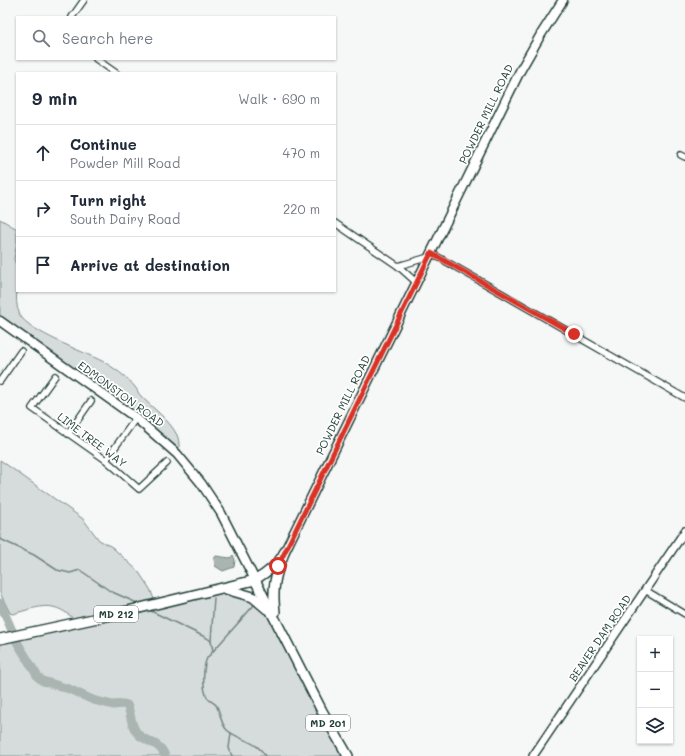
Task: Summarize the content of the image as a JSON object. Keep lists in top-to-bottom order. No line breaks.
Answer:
{"streets":{"main road":["POWDER MILL ROAD","EDMONSTON ROAD","MD 212","MD 201"],"street":["LIME TREE WAY","BEAVER DAM ROAD"]},"crossings":[["POWDER MILL ROAD","EDMONSTON ROAD"]],"page":{"search":"Search here","heading":["9 min","Walk · 690 m"],"list":[["Continue","Powder Mill Road","470 m"],["Turn right","South Dairy Road","220 m"],"Arrive at destination"],"map_buttons":["+","−"]}}
